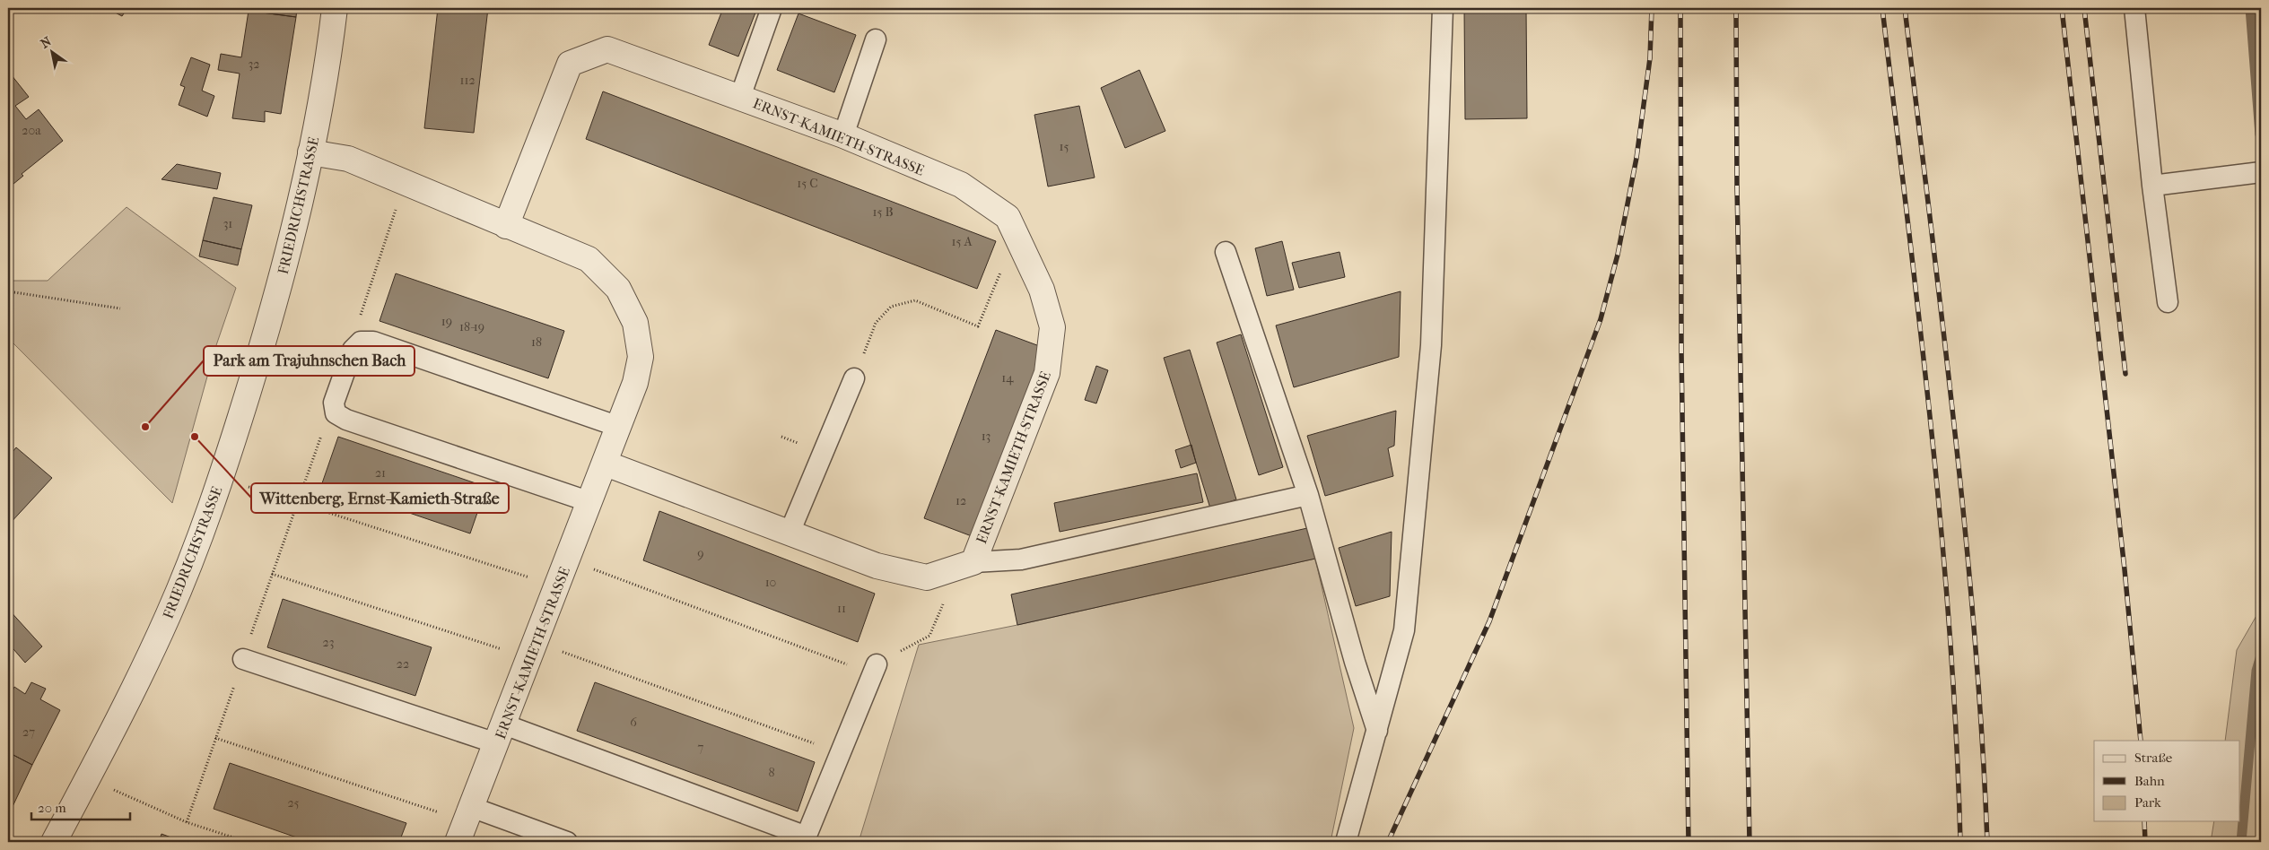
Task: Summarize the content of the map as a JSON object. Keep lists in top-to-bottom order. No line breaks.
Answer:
{"streets":{"street":["ERNST-KAMIETH-STRASSE","FRIEDRICHSTRASSE"]},"crossings":[["ERNST-KAMIETH-STRASSE","FRIEDRICHSTRASSE"]],"places":["Park am Trajuhnschen Bach","Wittenberg, Ernst-Kamieth-Straße"],"house_numbers":["32","112","20a","15","15 C","15 B","31","15 A","19","18-19","18","14","13","21","12","9","10","11","23","22","6","27","7","8","25"],"legend":["Straße","Bahn","Park"],"scale_bar":"20 m","north":"top left"}
